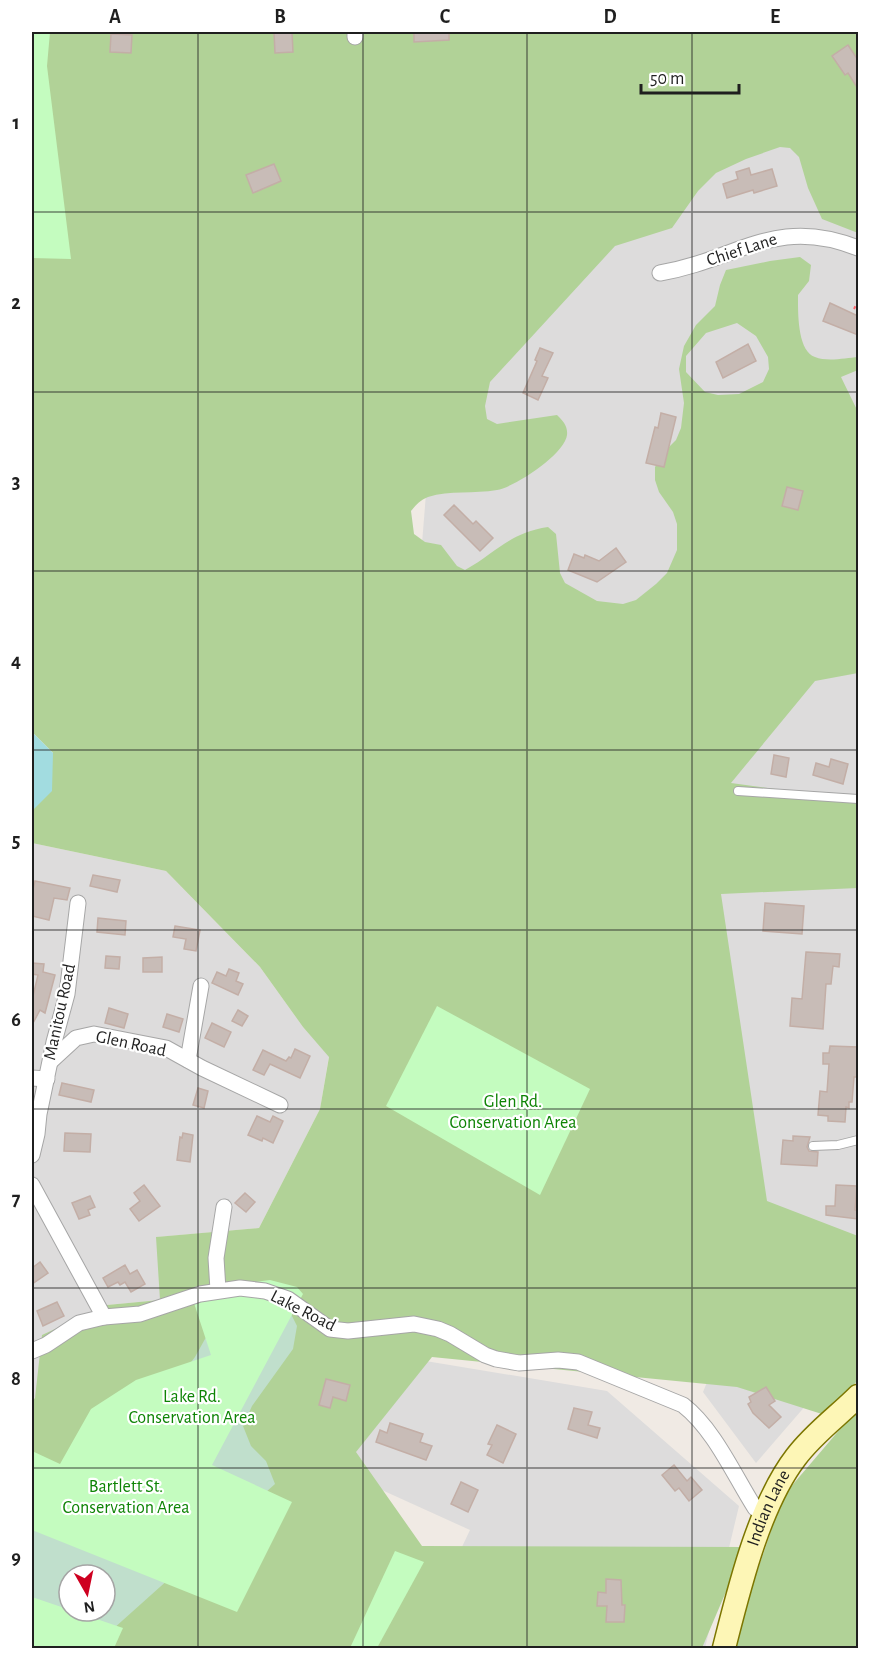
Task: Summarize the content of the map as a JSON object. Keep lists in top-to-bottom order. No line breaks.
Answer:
{"streets":{"street":["Chief Lane","Manitou Road","Glen Road","Lake Road","Indian Lane"]},"crossings":[["Manitou Road","Glen Road"],["Lake Road","Indian Lane"]],"parks":["Glen Rd. Conservation Area","Lake Rd. Conservation Area","Bartlett St. Conservation Area"],"scale_bar":"50 m","north":"bottom","grid":{"columns":["A","B","C","D","E"],"rows":["1","2","3","4","5","6","7","8","9"]}}
